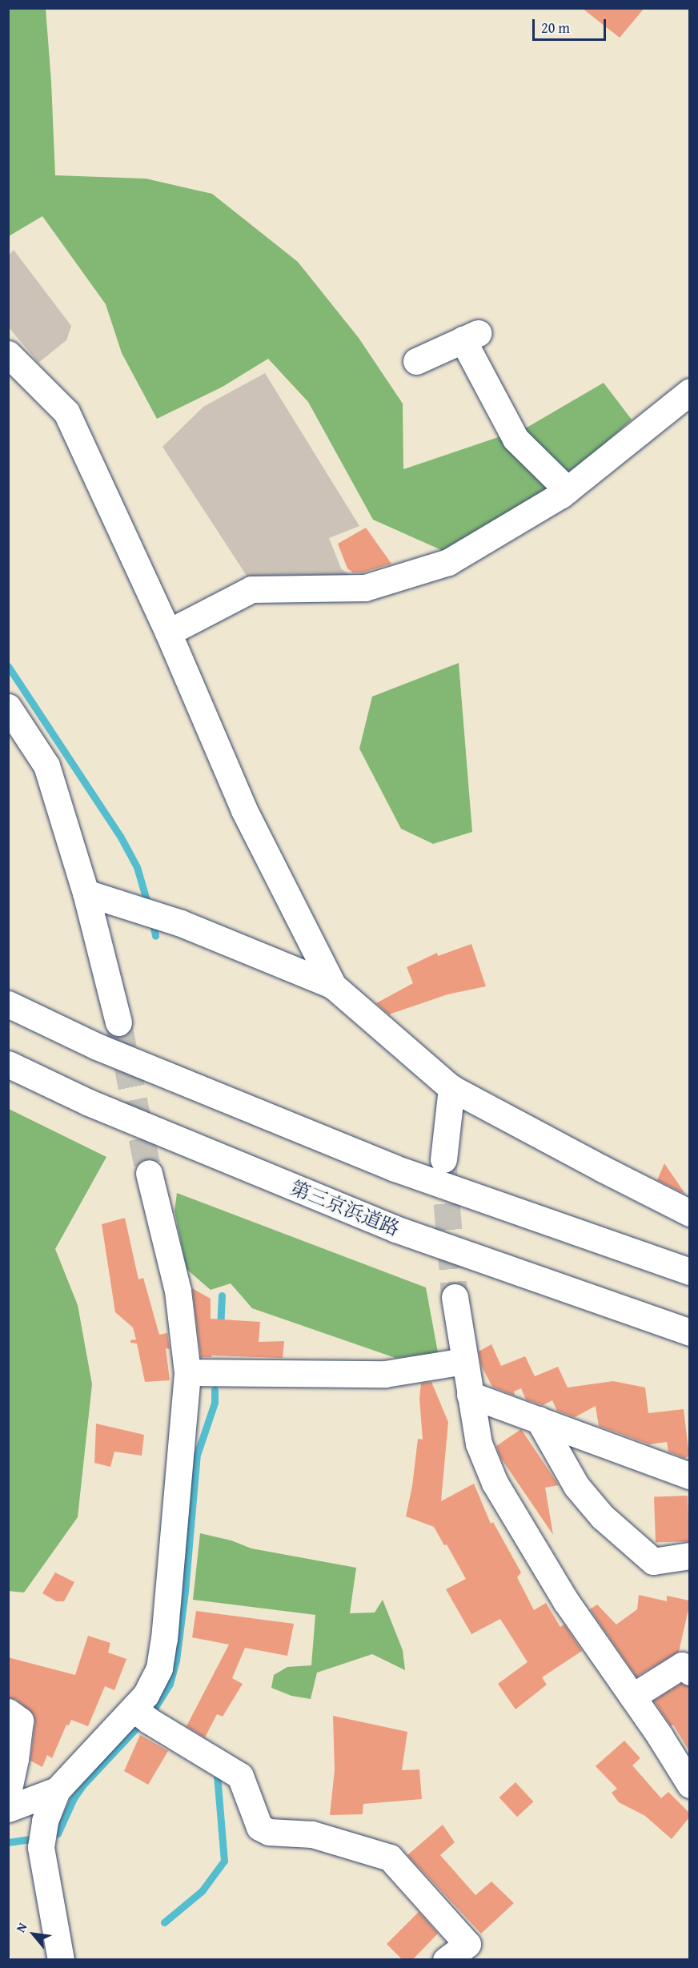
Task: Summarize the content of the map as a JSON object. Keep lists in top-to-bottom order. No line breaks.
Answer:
{"streets":{"main road":["第三京浜道路"]},"scale_bar":"20 m","north":"top left"}
